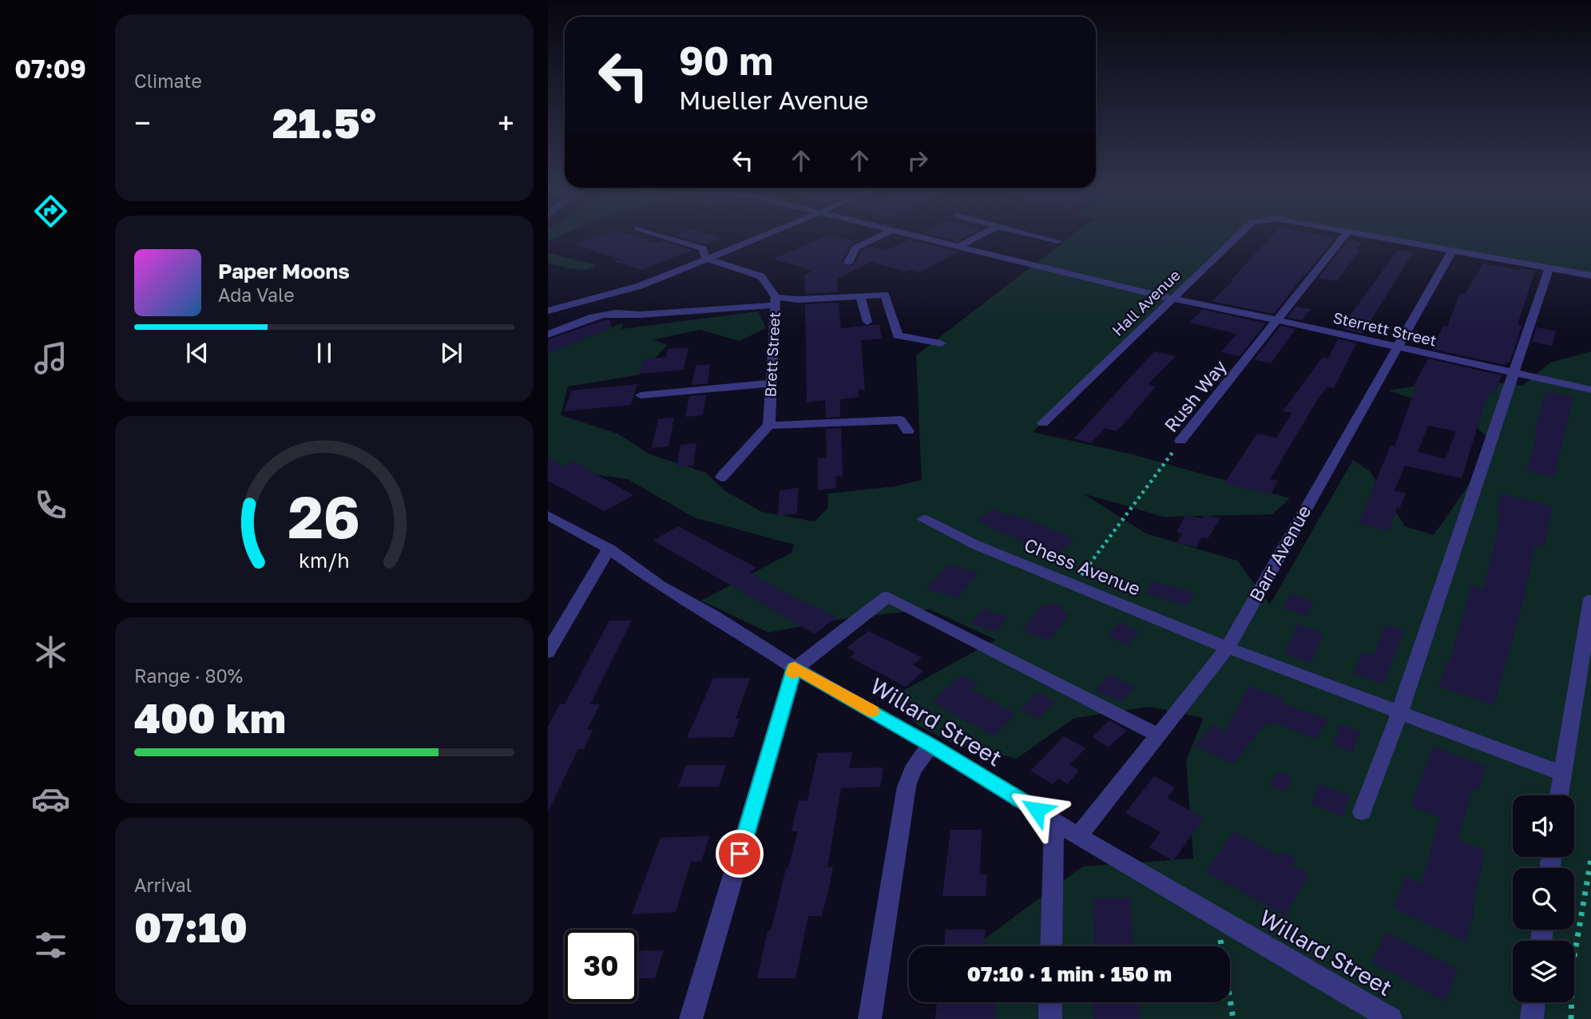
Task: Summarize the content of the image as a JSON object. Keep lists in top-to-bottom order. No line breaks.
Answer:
{"streets":{"street":["Hall Avenue","Sterrett Street","Brett Street","Rush Way","Barr Avenue","Chess Avenue","Willard Street"]},"crossings":[["Hall Avenue","Sterrett Street"],["Sterrett Street","Rush Way"],["Sterrett Street","Barr Avenue"],["Rush Way","Chess Avenue"],["Barr Avenue","Chess Avenue"],["Barr Avenue","Willard Street"]],"page":{"tabs":"07:09","tile":["Climate",["Range · 80%","400 km"],["Arrival","07:10"]],"turn":["90 m","Mueller Avenue"],"heat":["−","21.5°","+"],"song":["Paper Moons","Ada Vale"],"limit":"30","trip":"07:10 · 1 min · 150 m","gauge":["26","km/h"]}}
